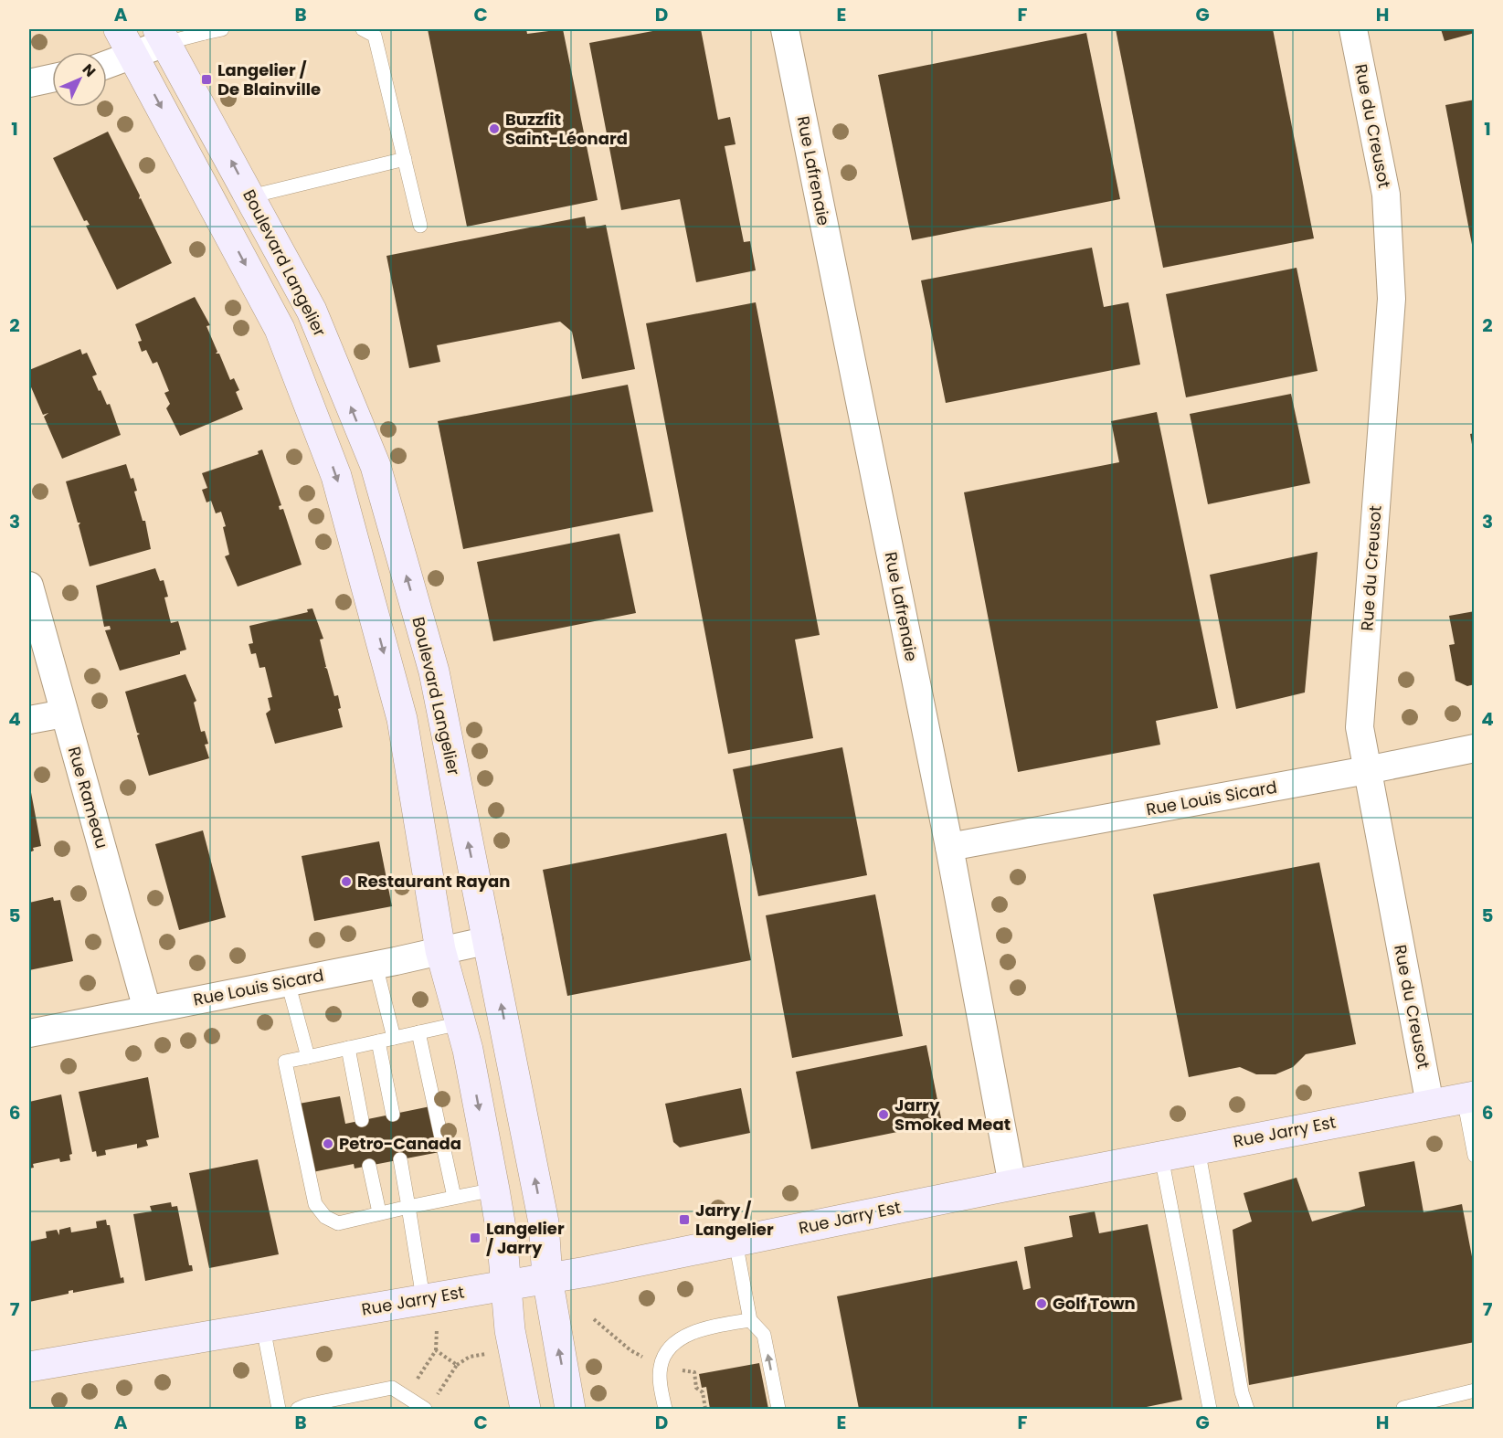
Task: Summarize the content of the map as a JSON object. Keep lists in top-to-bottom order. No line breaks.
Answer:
{"streets":{"main road":["Boulevard Langelier","Rue Jarry Est"],"street":["Rue du Creusot","Rue Lafrenaie","Rue Rameau","Rue Louis Sicard"]},"crossings":[["Rue du Creusot","Rue Louis Sicard"],["Rue du Creusot","Rue Jarry Est"],["Rue Lafrenaie","Rue Louis Sicard"],["Rue Lafrenaie","Rue Jarry Est"],["Boulevard Langelier","Rue Louis Sicard"],["Boulevard Langelier","Rue Jarry Est"],["Rue Rameau","Rue Louis Sicard"]],"places":{"transit":["Langelier / De Blainville","Jarry / Langelier","Langelier / Jarry"],"other":["Buzzfit Saint-Léonard","Restaurant Rayan","Jarry Smoked Meat","Petro-Canada","Golf Town"]},"north":"top right","grid":{"columns":["A","B","C","D","E","F","G","H"],"rows":["1","2","3","4","5","6","7"]}}
